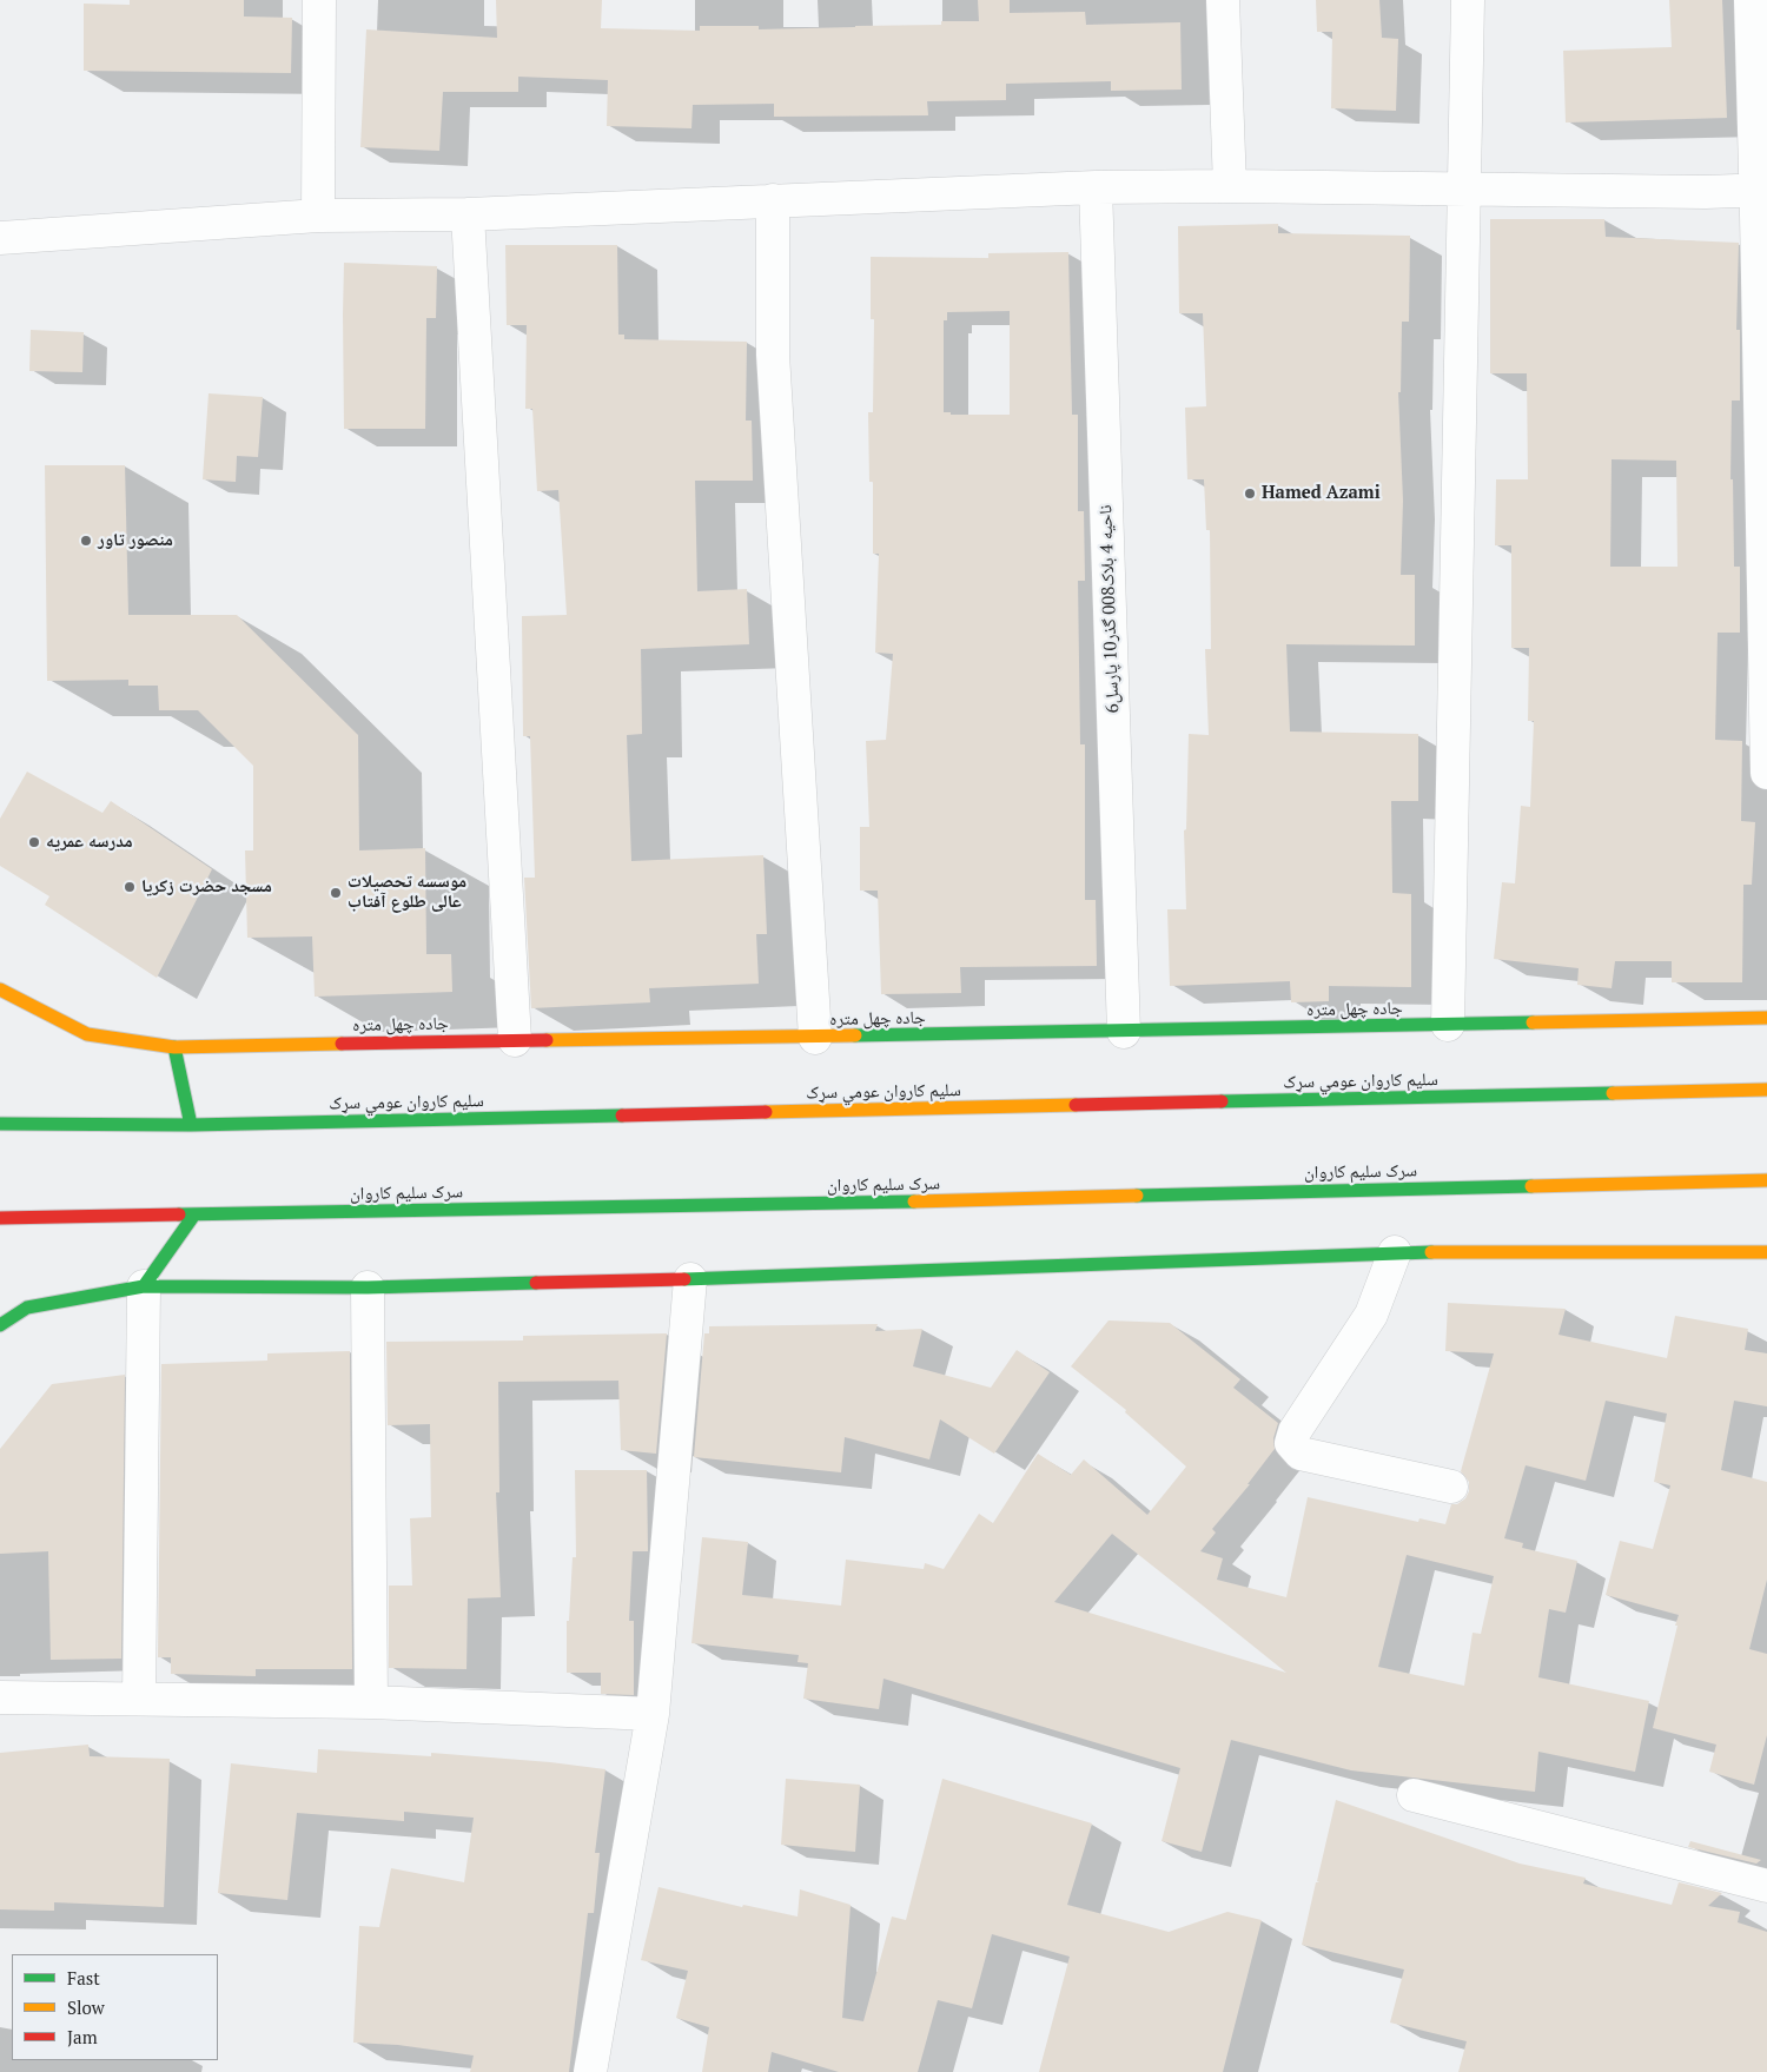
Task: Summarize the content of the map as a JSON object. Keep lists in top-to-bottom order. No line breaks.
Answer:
{"streets":{"main road":["جاده چهل متره","سلیم کاروان عومي سړک","سرک سلیم کاروان"],"street":["ناحیه 4 بلاک008 گذر10 پارسل6"]},"crossings":[["ناحیه 4 بلاک008 گذر10 پارسل6","جاده چهل متره"]],"places":["Hamed Azami","منصور تاور","مدرسه عمریه","مسجد حضرت زکریا","موسسه تحصیلات عالی طلوع آفتاب"],"legend":["Fast","Slow","Jam"]}
